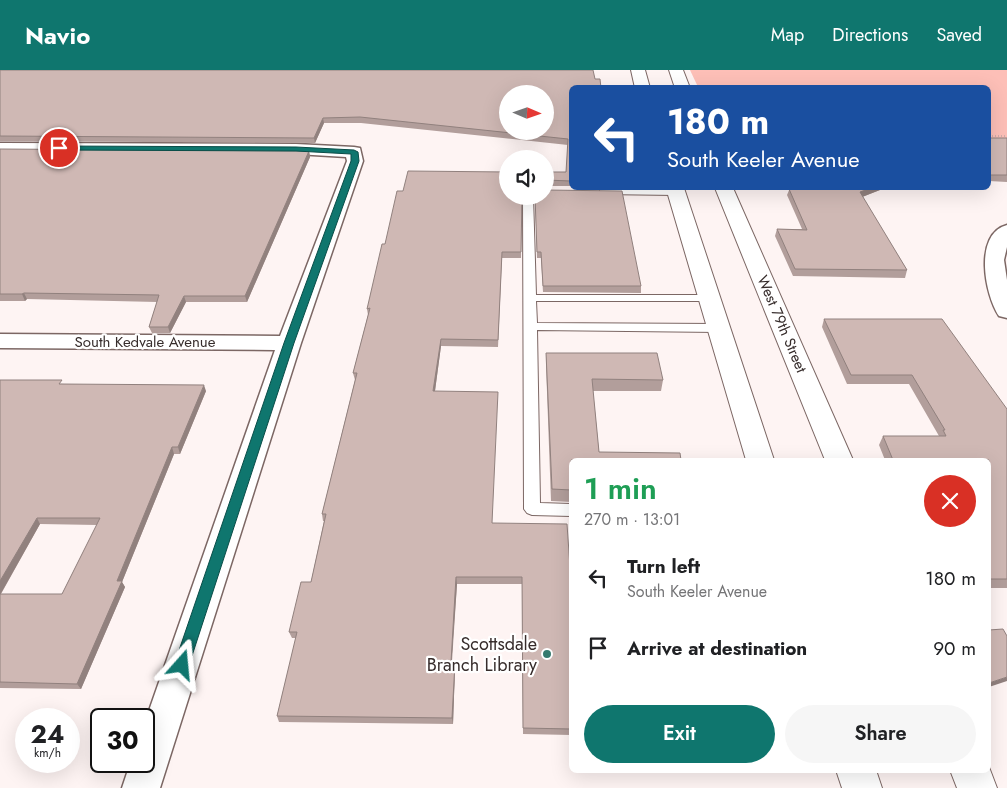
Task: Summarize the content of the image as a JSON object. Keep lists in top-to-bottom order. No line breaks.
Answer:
{"streets":{"main road":["West 79th Street"],"street":["South Kedvale Avenue"]},"places":["Scottsdale Branch Library"],"north":"right","page":{"header":"Navio","nav":["Map","Directions","Saved"],"turn":["180 m","South Keeler Avenue"],"heading":["1 min","270 m · 13:01"],"list":[{"name":"Turn left","note":"South Keeler Avenue","value":"180 m"},{"name":"Arrive at destination","value":"90 m"}],"buttons":["Exit","Share"],"speed":"24 km/h","limit":"30"}}
